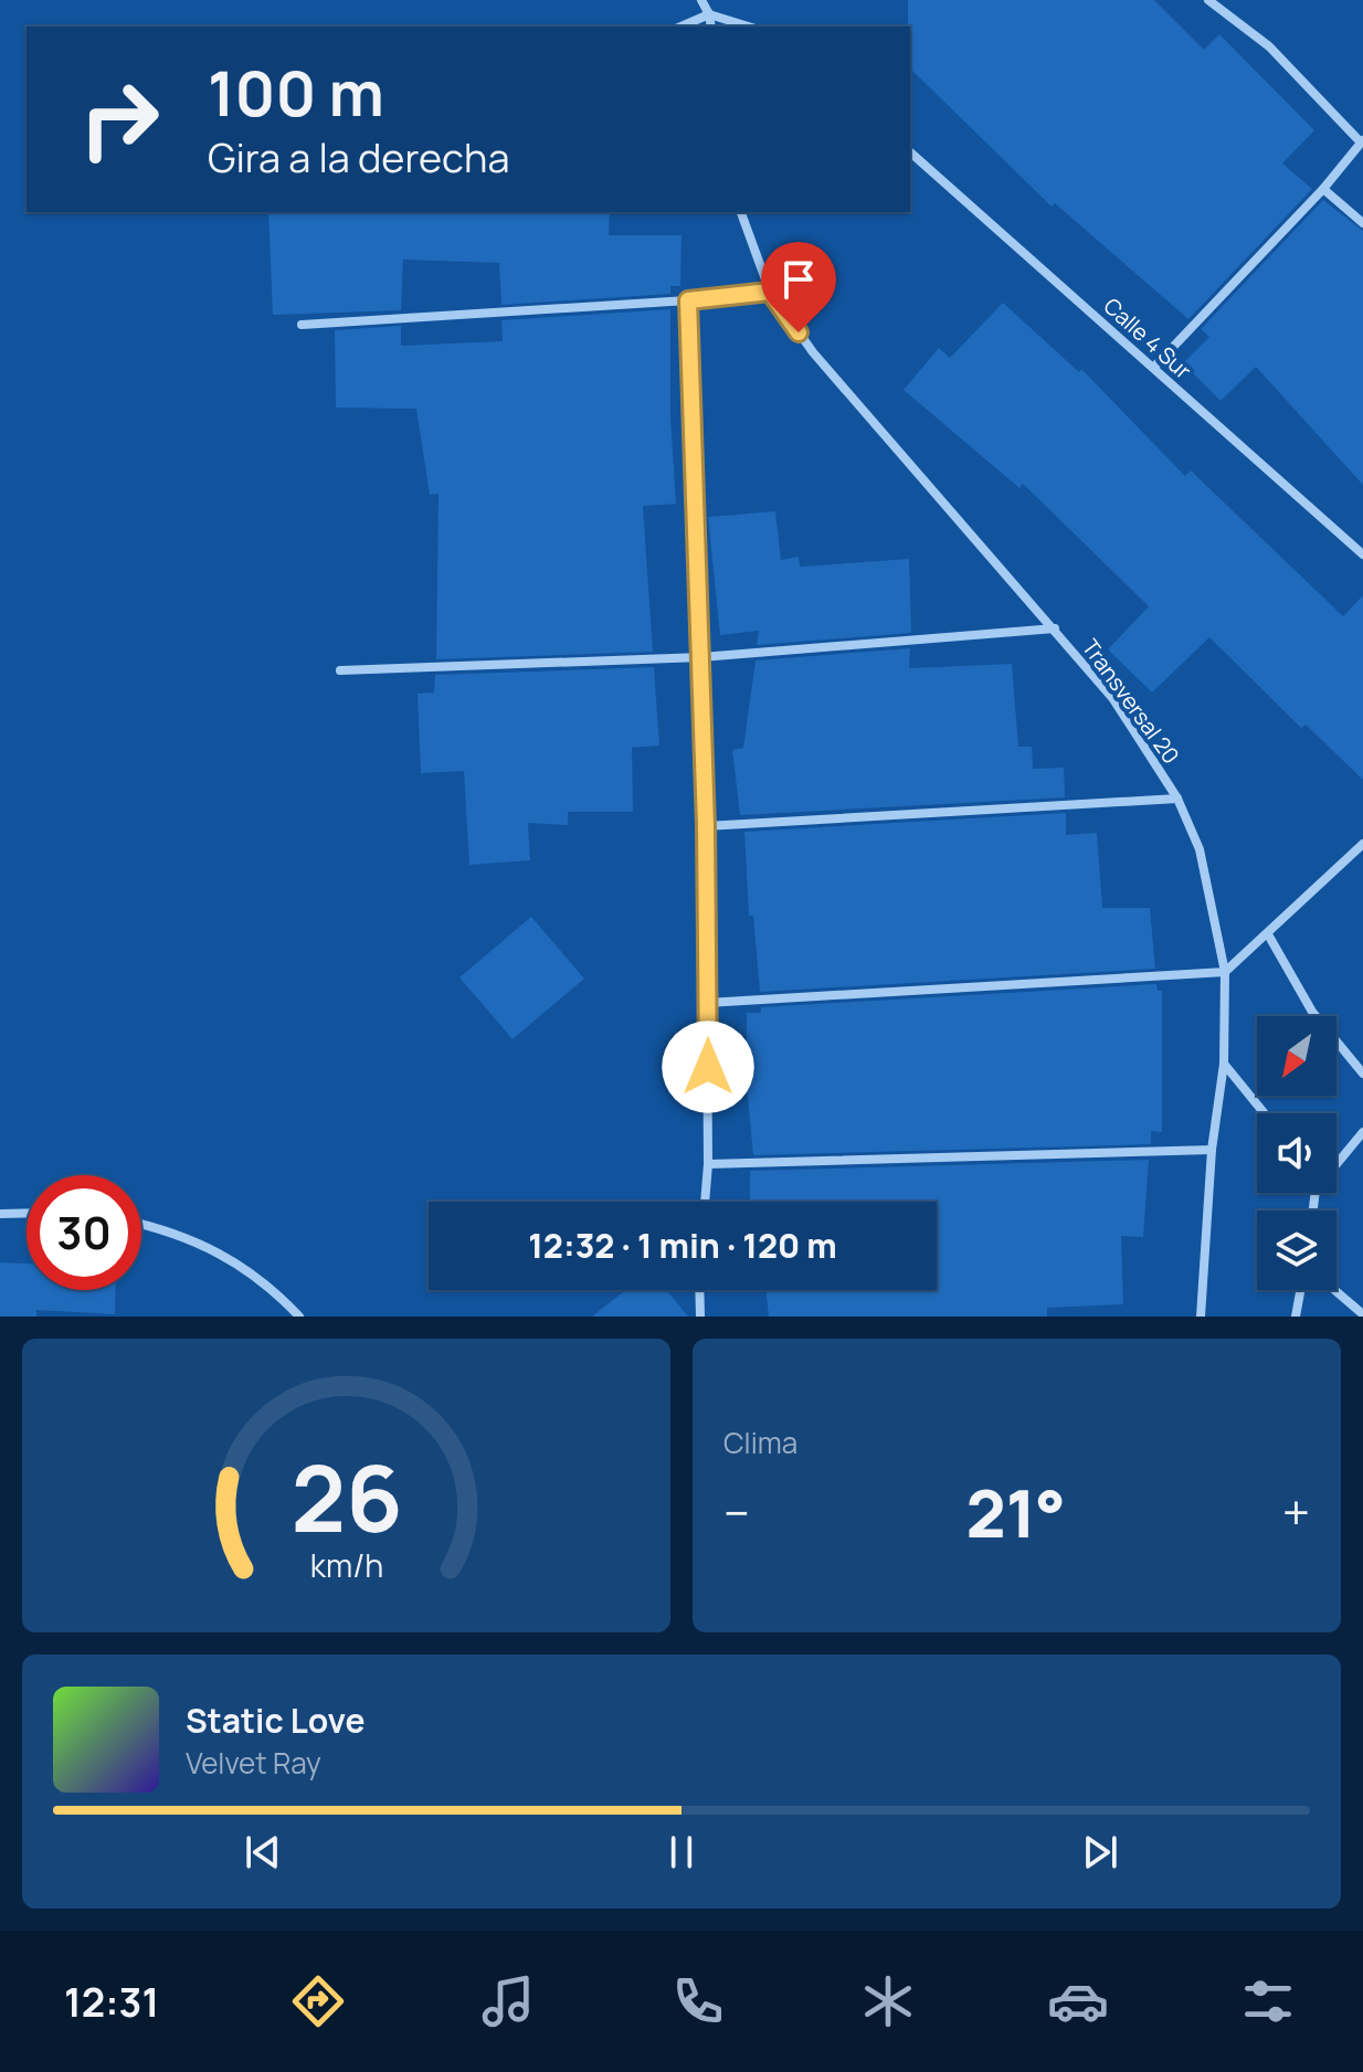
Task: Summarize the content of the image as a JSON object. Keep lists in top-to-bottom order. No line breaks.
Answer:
{"streets":{"street":["Calle 4 Sur","Transversal 20"]},"north":"bottom left","page":{"turn":["100 m","Gira a la derecha"],"limit":"30","trip":"12:32 · 1 min · 120 m","tile":"Clima","heat":["−","21°","+"],"song":["Static Love","Velvet Ray"],"tabs":"12:31","gauge":["26","km/h"]}}
